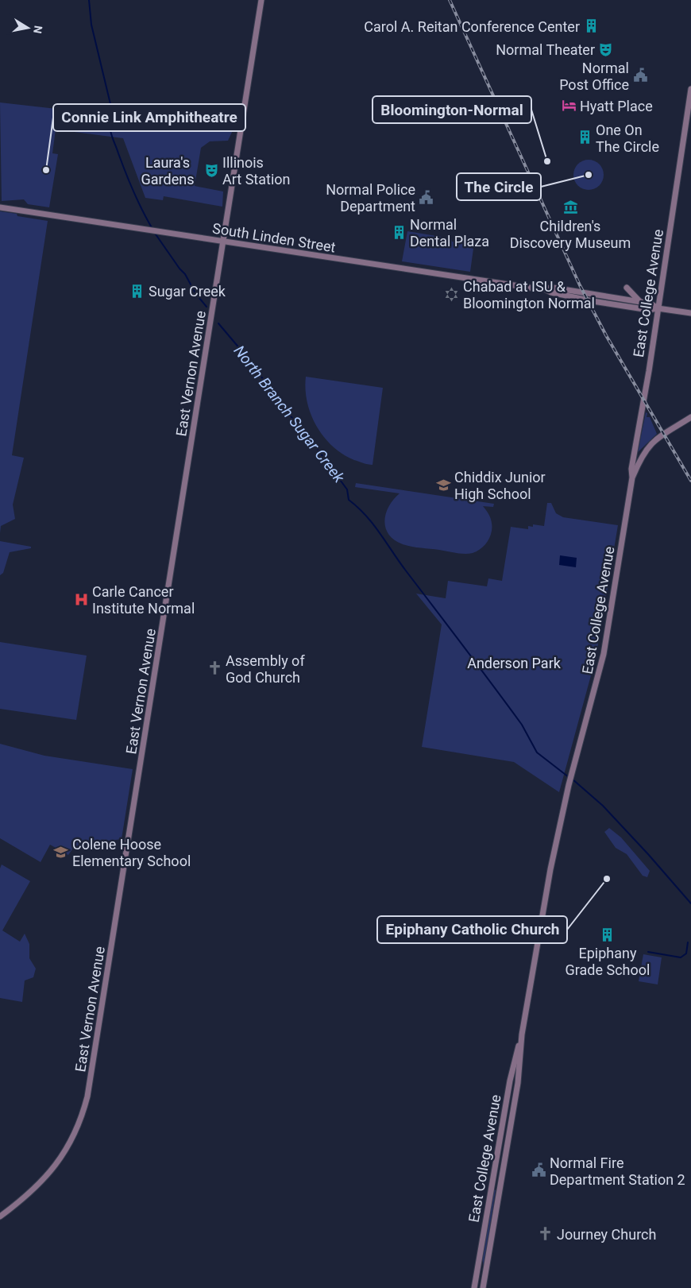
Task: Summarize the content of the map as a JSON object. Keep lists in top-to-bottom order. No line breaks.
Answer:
{"streets":{"main road":["South Linden Street","East College Avenue","East Vernon Avenue"]},"crossings":[["South Linden Street","East College Avenue"],["South Linden Street","East Vernon Avenue"]],"water":["North Branch Sugar Creek"],"parks":["Laura's Gardens","Anderson Park"],"places":{"building":["Carol A. Reitan Conference Center","One On The Circle","Normal Dental Plaza","Sugar Creek","Epiphany Grade School"],"theatre":["Normal Theater","Illinois Art Station"],"public building":["Normal Post Office","Normal Police Department","Normal Fire Department Station 2"],"hotel":["Hyatt Place"],"other":["Bloomington-Normal","Connie Link Amphitheatre","The Circle","Epiphany Catholic Church"],"museum":["Children's Discovery Museum"],"synagogue":["Chabad at ISU & Bloomington Normal"],"school or university":["Chiddix Junior High School","Colene Hoose Elementary School"],"hospital":["Carle Cancer Institute Normal"],"church":["Assembly of God Church","Journey Church"]},"north":"right"}
